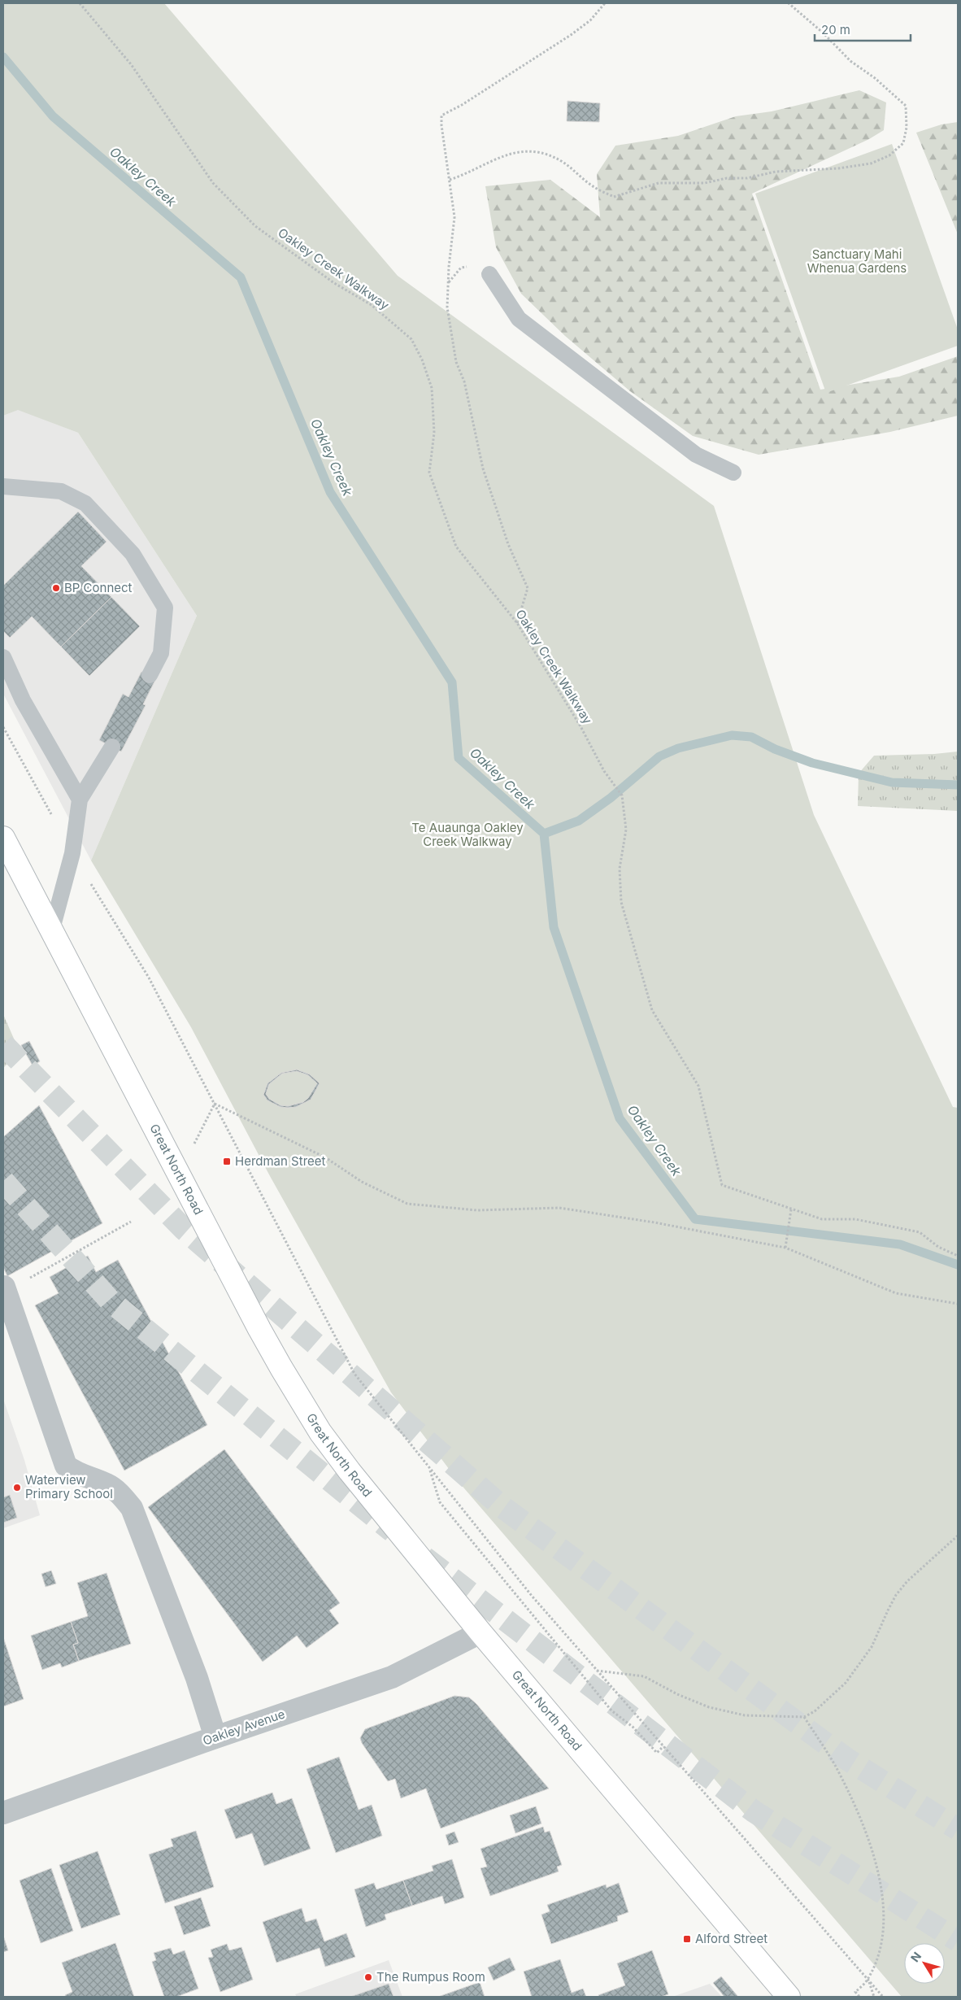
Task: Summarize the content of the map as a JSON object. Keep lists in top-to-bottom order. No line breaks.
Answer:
{"streets":{"main road":["Great North Road"],"street":["Oakley Avenue"],"path":["Oakley Creek Walkway"]},"crossings":[["Great North Road","Oakley Avenue"]],"water":["Oakley Creek"],"parks":["Sanctuary Mahi Whenua Gardens","Te Auaunga Oakley Creek Walkway"],"places":{"other":["BP Connect","Waterview Primary School","The Rumpus Room"],"transit":["Herdman Street","Alford Street"]},"scale_bar":"20 m","north":"top left"}
